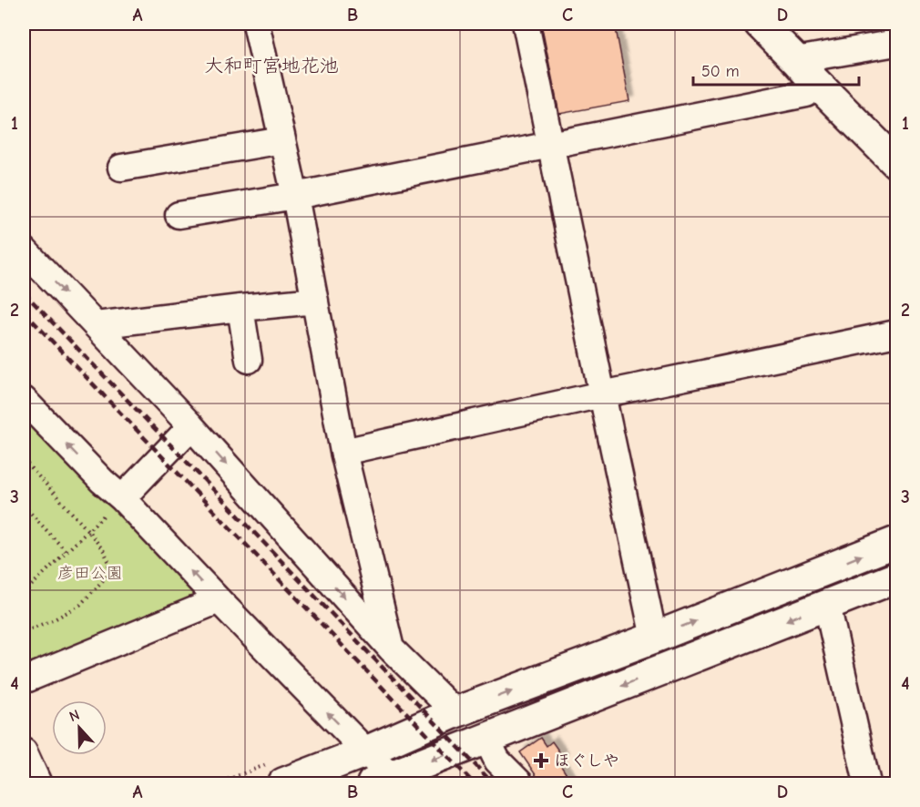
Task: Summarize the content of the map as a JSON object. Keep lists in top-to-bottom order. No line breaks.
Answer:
{"districts":["大和町宮地花池"],"parks":["彦田公園"],"places":{"health":["ほぐしや"]},"scale_bar":"50 m","north":"top","grid":{"columns":["A","B","C","D"],"rows":["1","2","3","4"]}}
